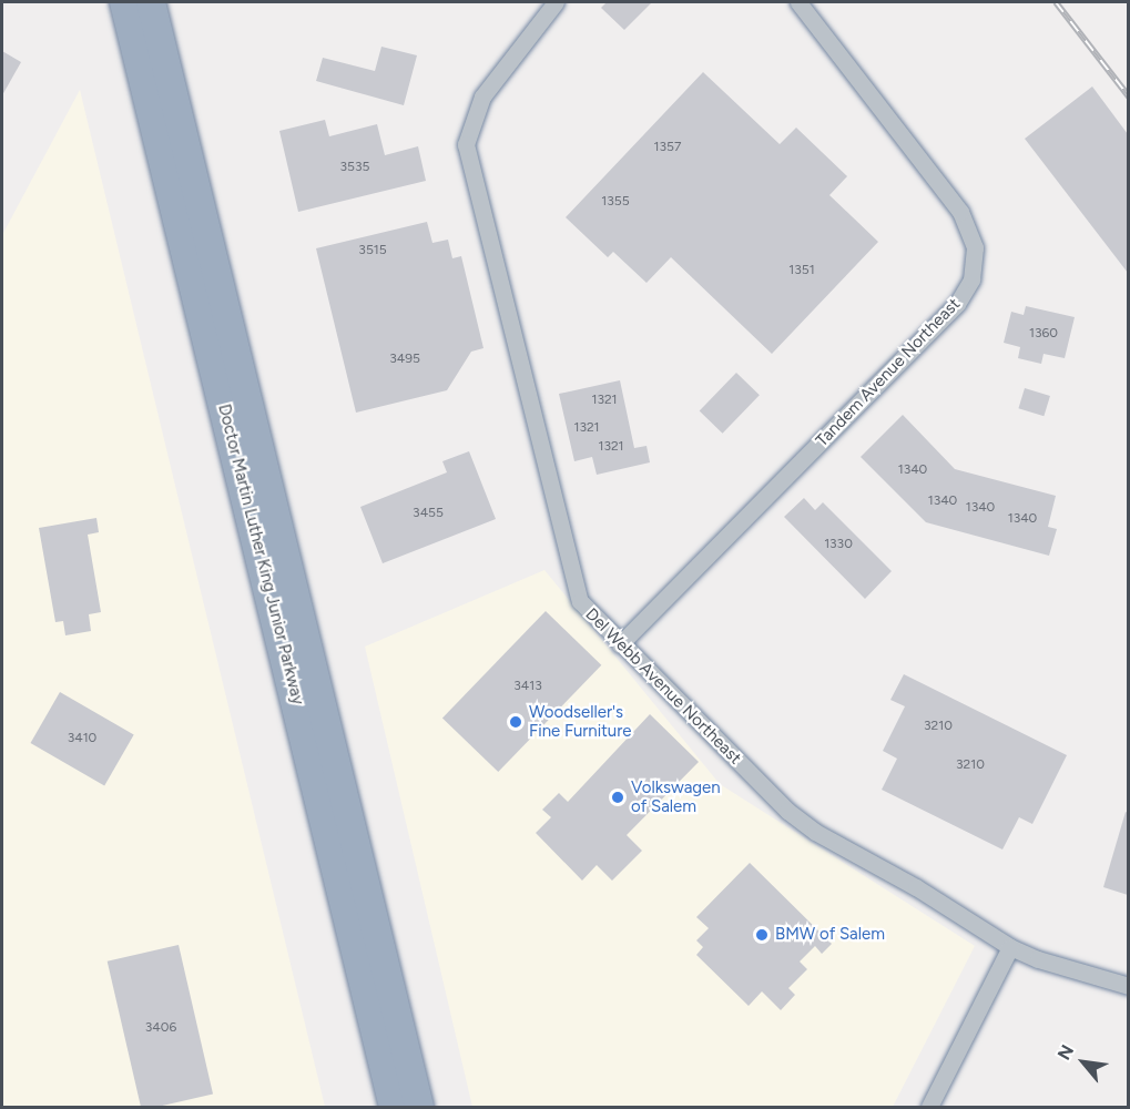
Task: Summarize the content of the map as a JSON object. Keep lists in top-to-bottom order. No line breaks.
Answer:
{"streets":{"highway":["Doctor Martin Luther King Junior Parkway"],"street":["Tandem Avenue Northeast","Del Webb Avenue Northeast"]},"crossings":[["Tandem Avenue Northeast","Del Webb Avenue Northeast"]],"places":["Woodseller's Fine Furniture","Volkswagen of Salem","BMW of Salem"],"house_numbers":["1357","3535","1355","3515","1351","1360","3495","1321","1321","1321","1340","1340","1340","3455","1340","1330","3413","3210","3410","3210","3406"],"north":"top left"}
